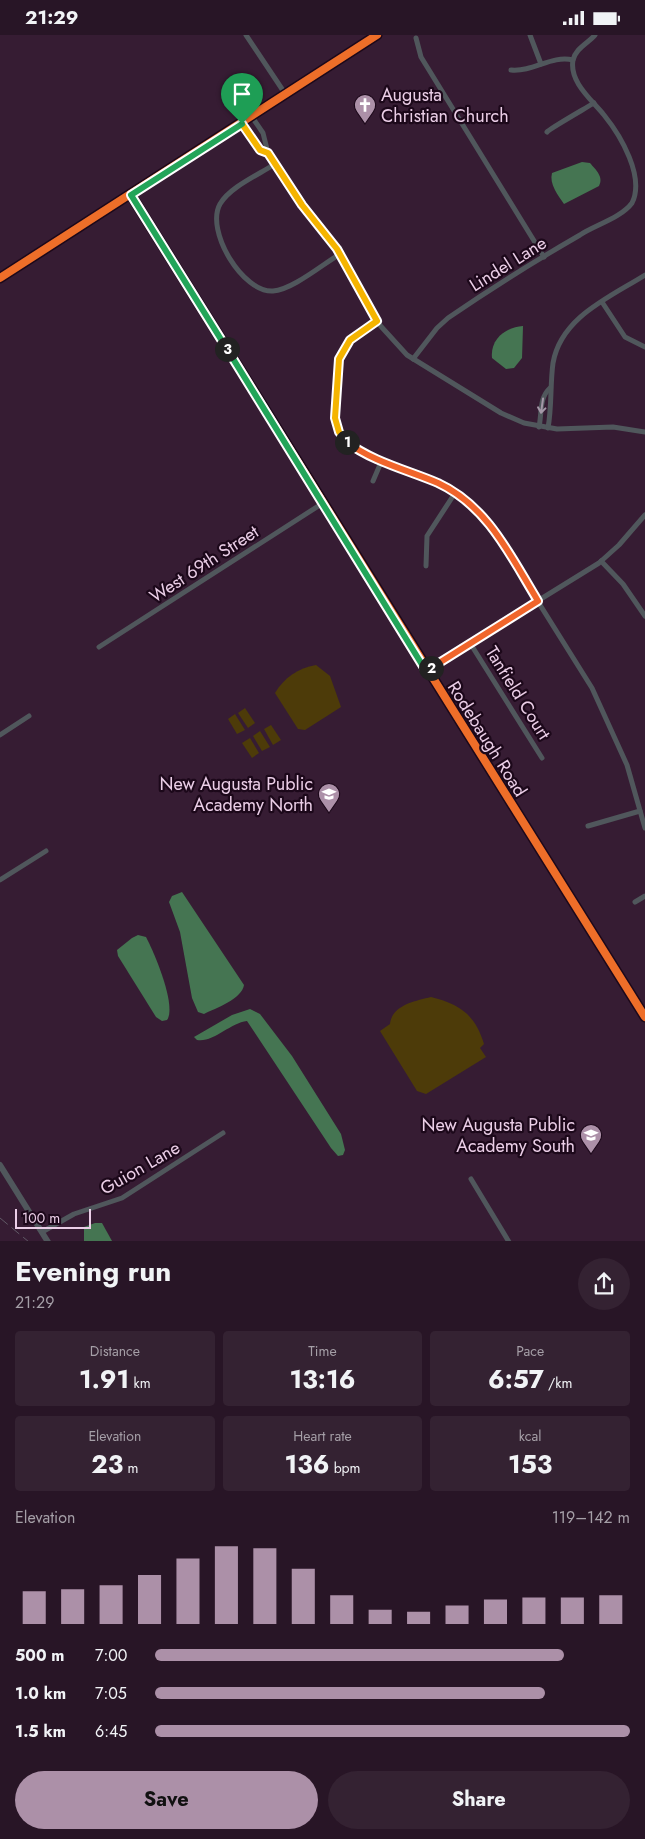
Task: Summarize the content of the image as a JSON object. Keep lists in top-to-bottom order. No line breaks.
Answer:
{"streets":{"street":["Lindel Lane","West 69th Street","Tanfield Court","Rodebaugh Road","Guion Lane"]},"crossings":[["West 69th Street","Rodebaugh Road"]],"places":{"church":["Augusta Christian Church"],"school or university":["New Augusta Public Academy North","New Augusta Public Academy South"]},"scale_bar":"100 m","page":{"status":"21:29","pins":["3","1","2"],"scale":"100 m","heading":["Evening run","21:29"],"stats":[["Distance","1.91 km"],["Time","13:16"],["Pace","6:57 /km"],["Elevation","23 m"],["Heart rate","136 bpm"],["kcal","153"]],"chart":["Elevation","119–142 m"],"list":[{"name":"500 m","note":"7:00"},{"name":"1.0 km","note":"7:05"},{"name":"1.5 km","note":"6:45"}],"buttons":["Save","Share"]}}
